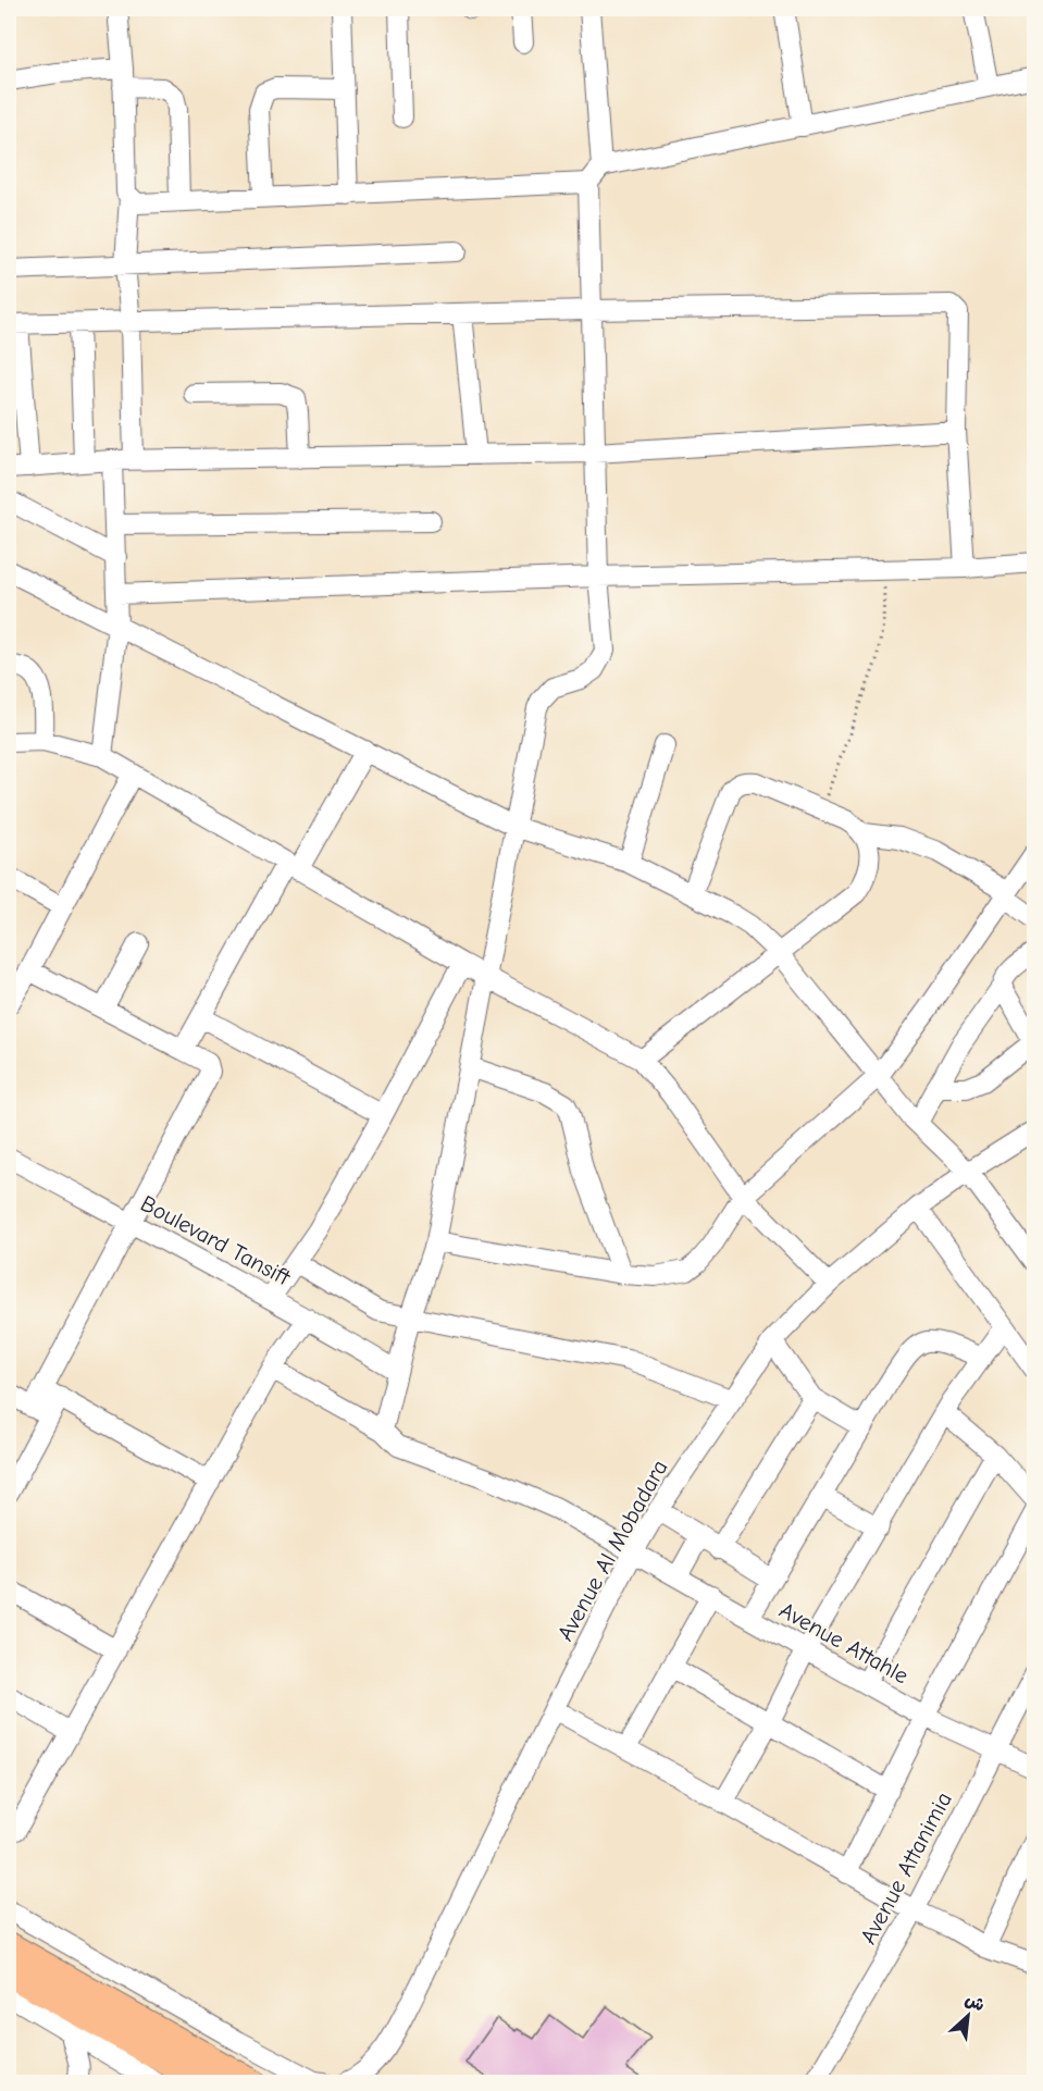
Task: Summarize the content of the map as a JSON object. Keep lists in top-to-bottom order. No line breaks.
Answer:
{"streets":{"street":["Boulevard Tansift","Avenue Al Mobadara","Avenue Attahle","Avenue Attanimia"]},"crossings":[["Avenue Al Mobadara","Avenue Attahle"],["Avenue Attahle","Avenue Attanimia"]],"north":"top right"}
